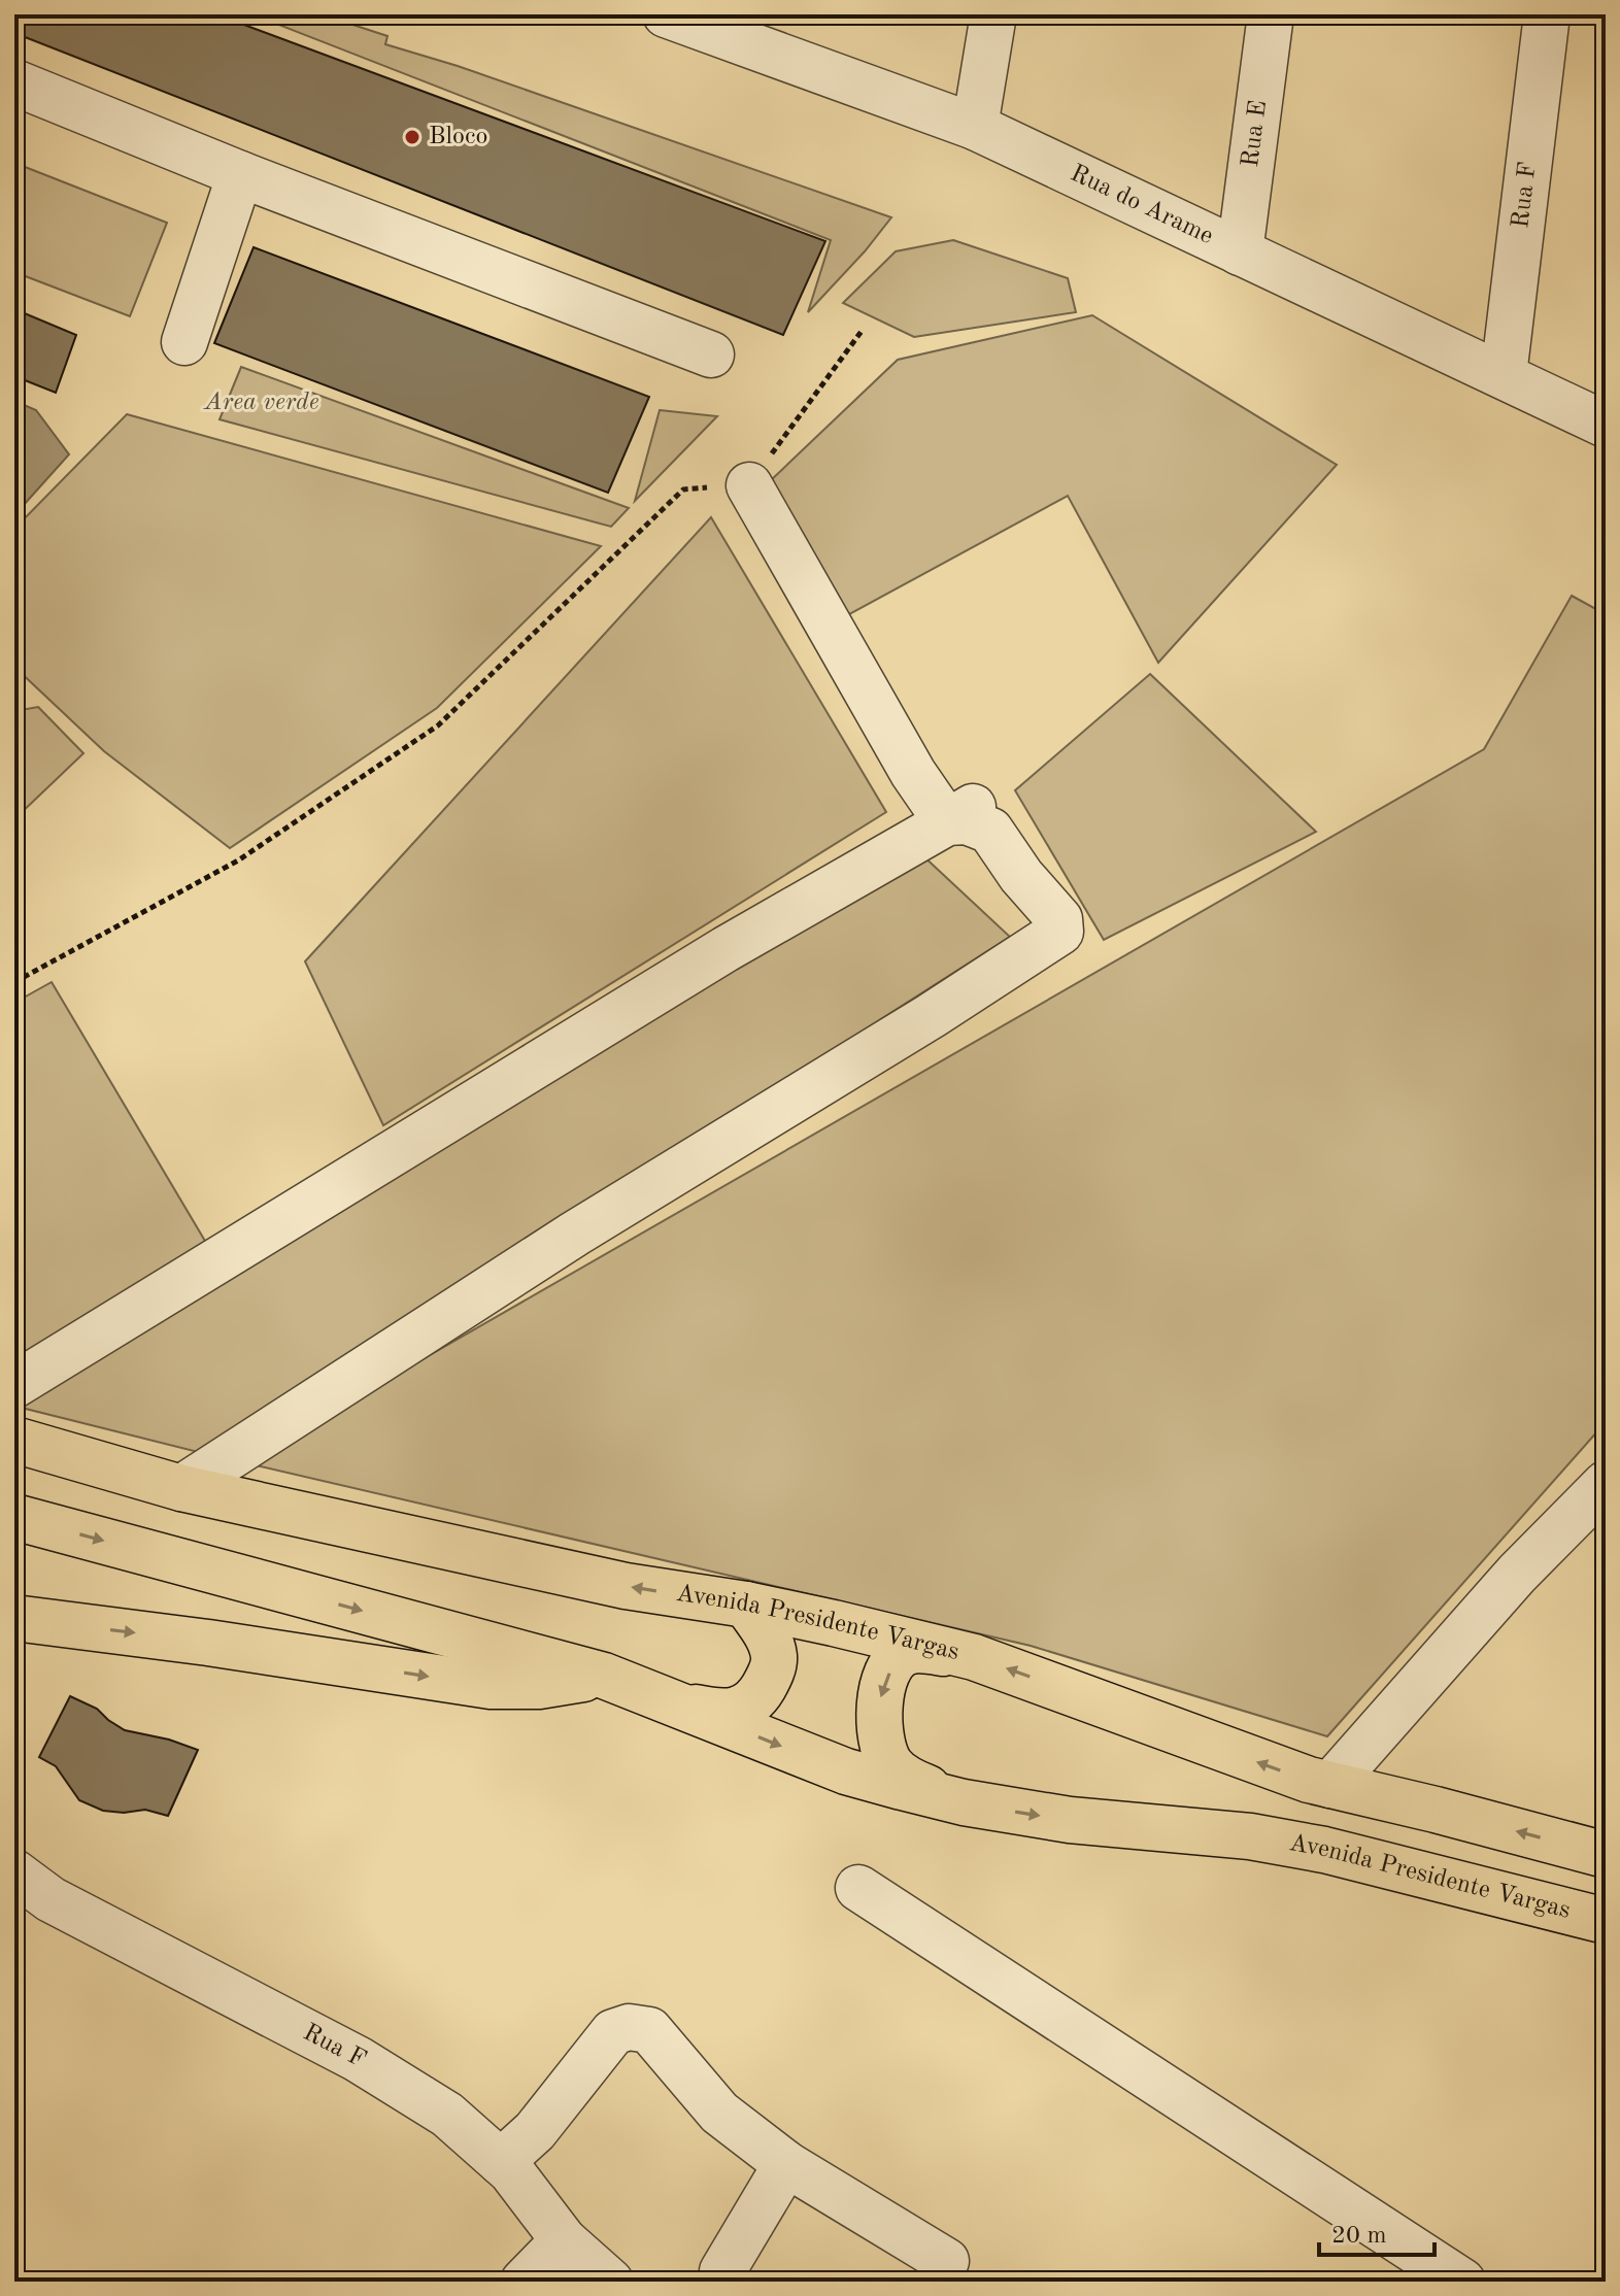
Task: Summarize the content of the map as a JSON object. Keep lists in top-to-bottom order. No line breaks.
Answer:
{"streets":{"main road":["Avenida Presidente Vargas"],"street":["Rua E","Rua F","Rua do Arame"]},"crossings":[["Rua E","Rua do Arame"],["Rua F","Rua do Arame"]],"parks":["Area verde"],"places":["Bloco"],"scale_bar":"20 m"}
